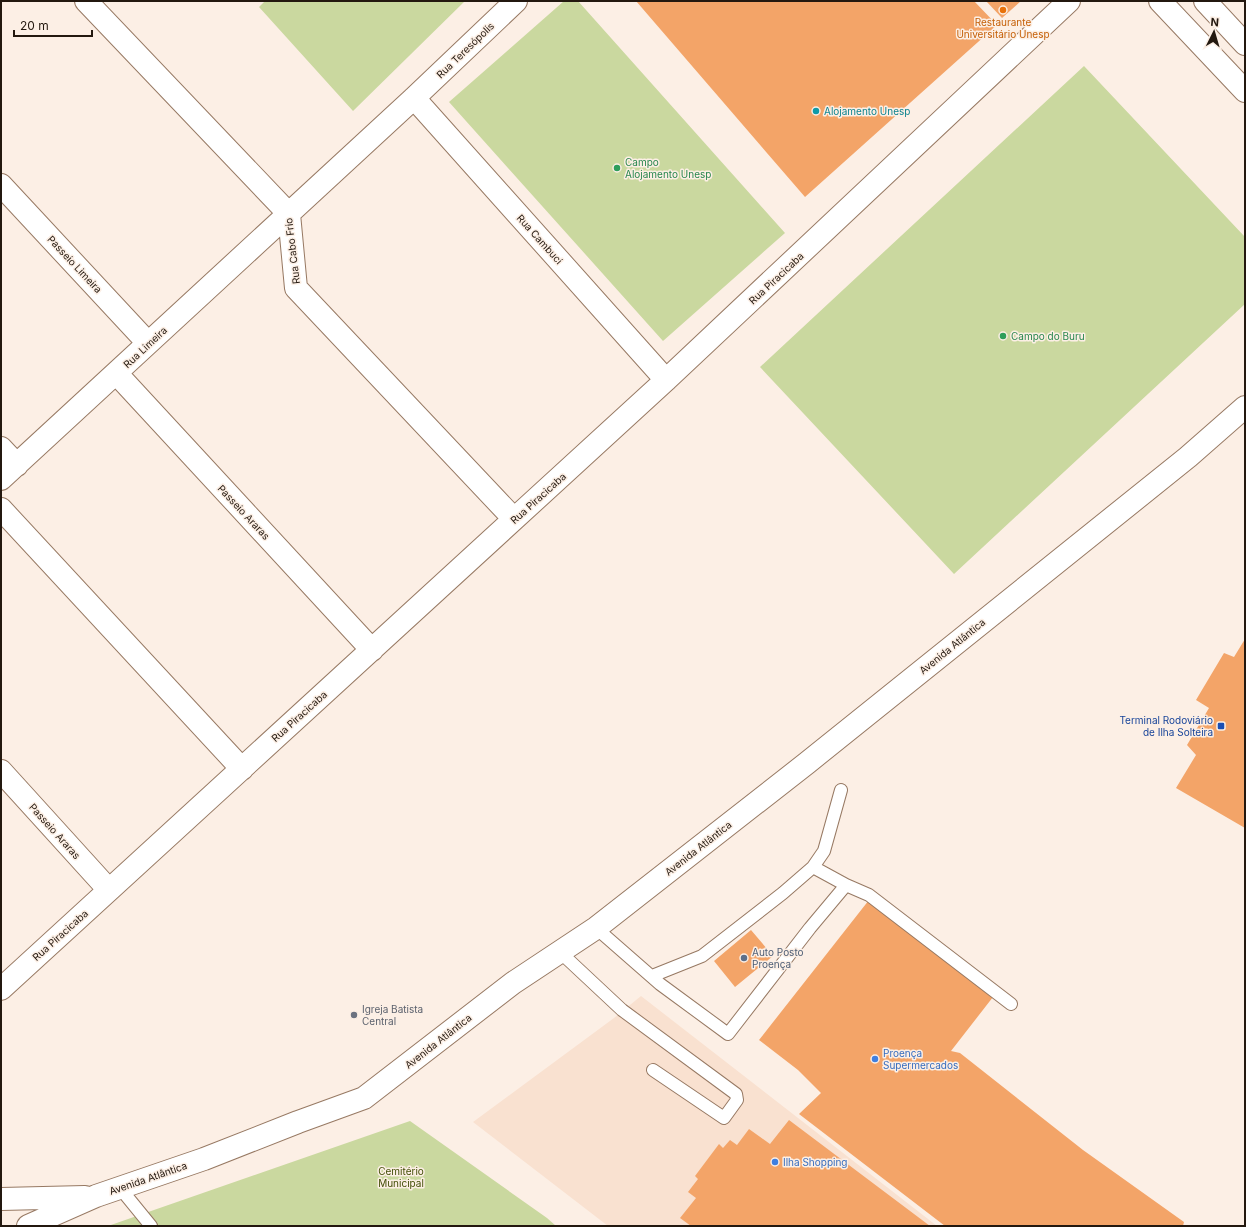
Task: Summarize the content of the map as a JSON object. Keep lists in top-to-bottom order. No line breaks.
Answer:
{"streets":{"street":["Rua Teresópolis","Rua Cambuci","Rua Cabo Frio","Passeio Limeira","Rua Piracicaba","Rua Limeira","Passeio Araras","Avenida Atlântica"]},"crossings":[["Rua Teresópolis","Rua Cambuci"],["Rua Teresópolis","Rua Cabo Frio"],["Rua Teresópolis","Rua Limeira"],["Rua Cambuci","Rua Piracicaba"],["Rua Cabo Frio","Rua Piracicaba"],["Rua Cabo Frio","Rua Limeira"],["Passeio Limeira","Rua Limeira"],["Rua Piracicaba","Passeio Araras"],["Rua Limeira","Passeio Araras"]],"parks":["Cemitério Municipal"],"places":{"other":["Restaurante Universitário Unesp","Alojamento Unesp","Campo Alojamento Unesp","Campo do Buru","Auto Posto Proença","Igreja Batista Central","Proença Supermercados","Ilha Shopping"],"transit":["Terminal Rodoviário de Ilha Solteira"]},"scale_bar":"20 m","north":"top"}
